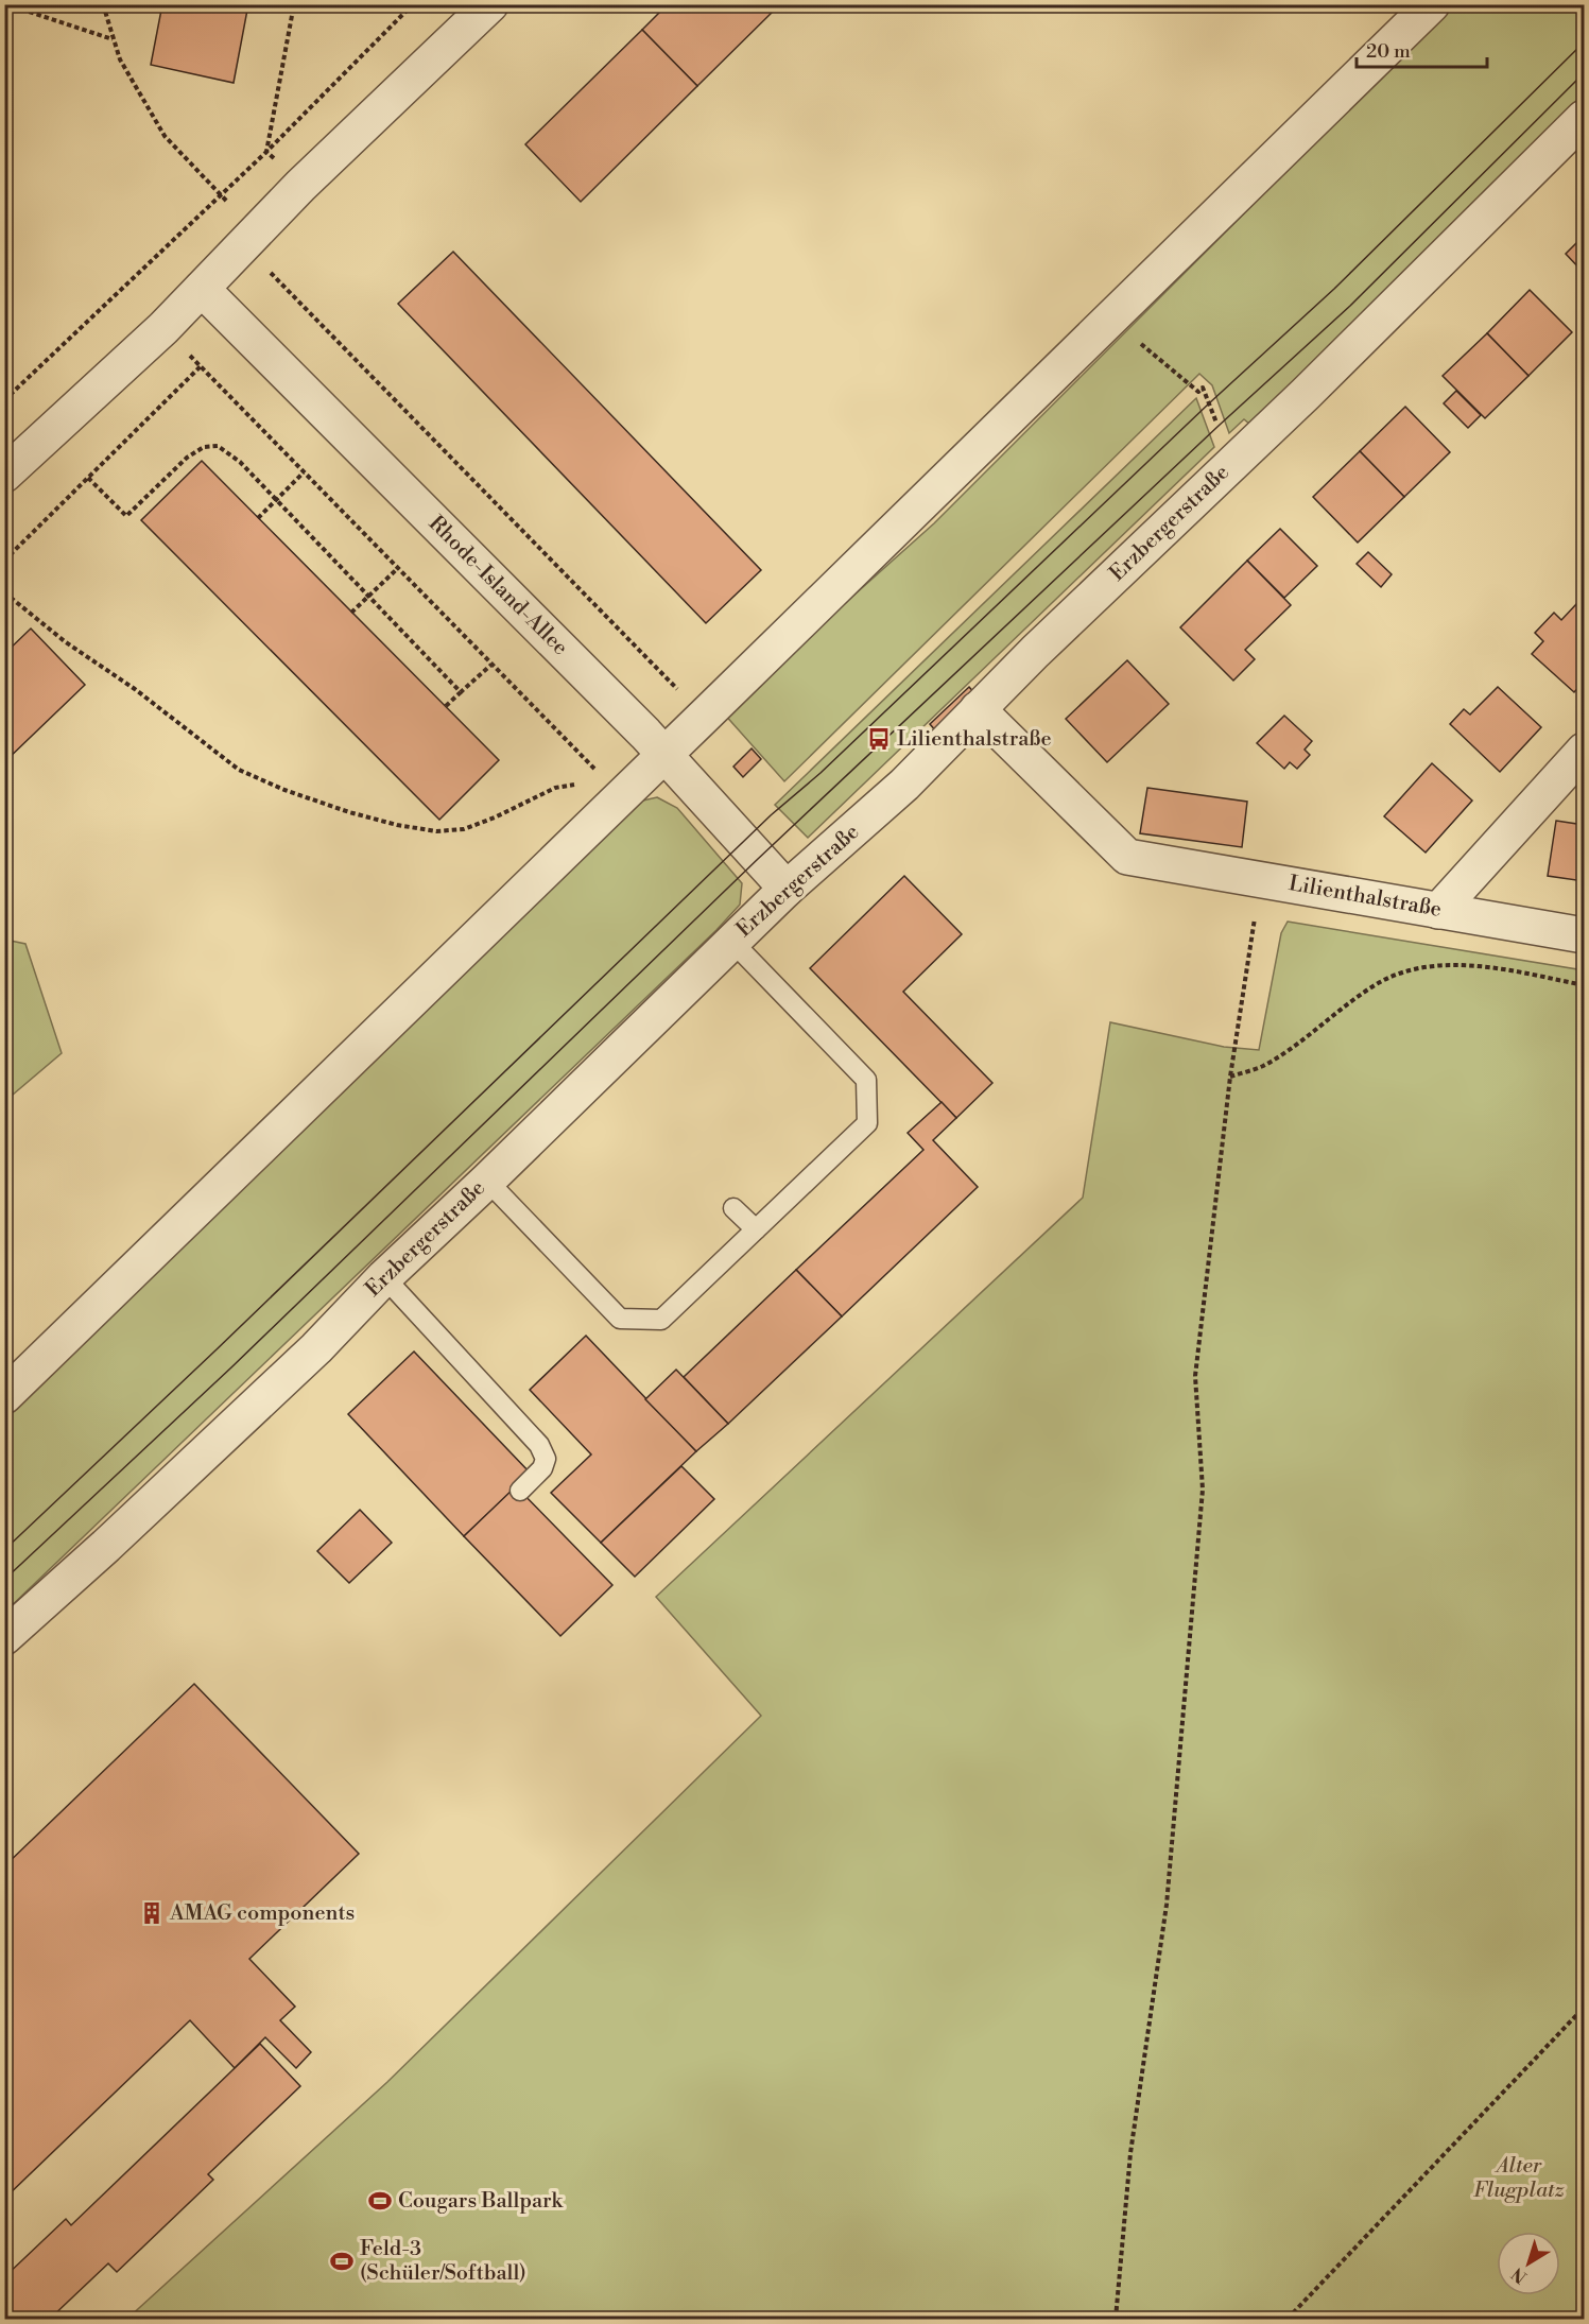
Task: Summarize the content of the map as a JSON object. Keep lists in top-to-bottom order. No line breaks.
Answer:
{"streets":{"street":["Erzbergerstraße","Rhode-Island-Allee","Lilienthalstraße"]},"crossings":[["Erzbergerstraße","Rhode-Island-Allee"],["Erzbergerstraße","Lilienthalstraße"]],"parks":["Alter Flugplatz"],"places":{"bus stop":["Lilienthalstraße"],"building":["AMAG components"],"sports":["Cougars Ballpark","Feld-3 (Schüler/Softball)"]},"scale_bar":"20 m","north":"bottom left"}
